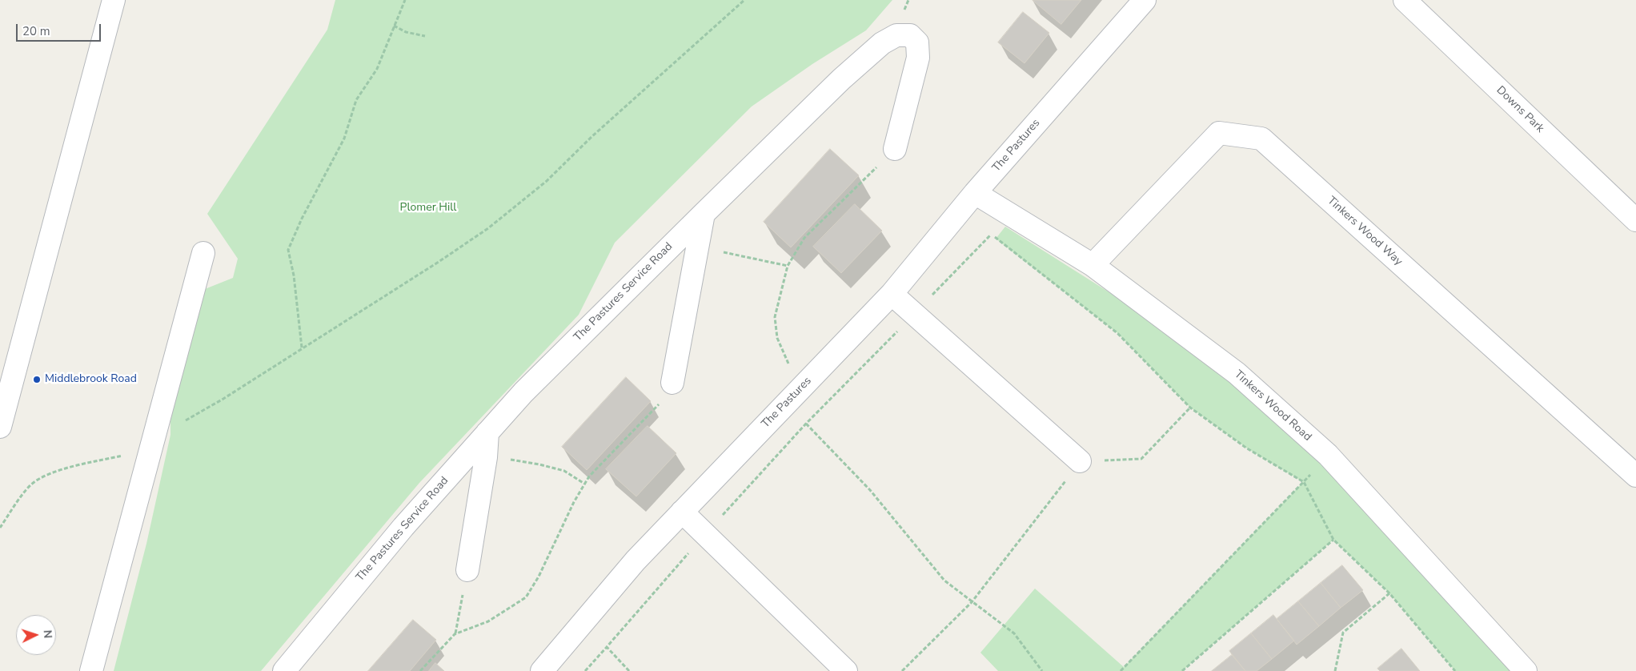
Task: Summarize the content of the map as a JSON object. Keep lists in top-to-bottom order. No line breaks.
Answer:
{"streets":{"street":["Downs Park","The Pastures","Tinkers Wood Way","The Pastures Service Road","Tinkers Wood Road"]},"crossings":[["The Pastures","Tinkers Wood Road"],["Tinkers Wood Way","Tinkers Wood Road"]],"parks":["Plomer Hill"],"places":["Middlebrook Road"],"scale_bar":"20 m","north":"right"}
